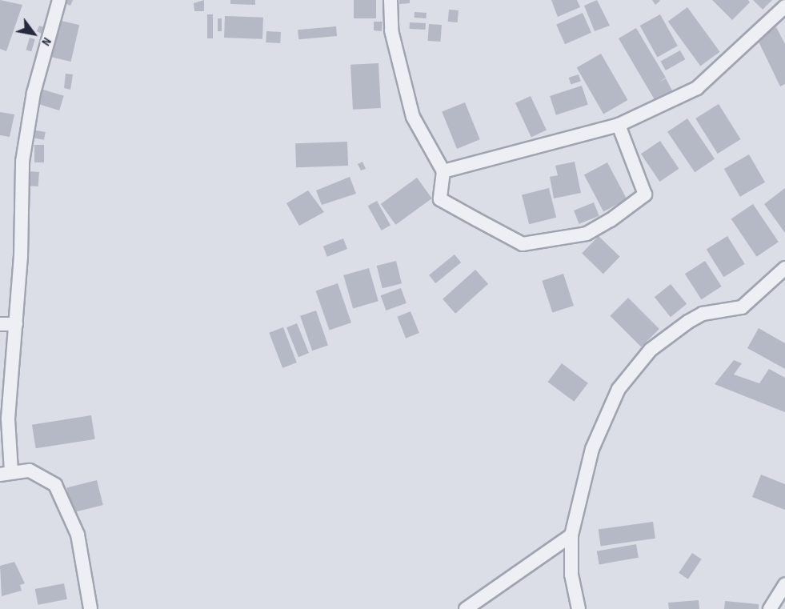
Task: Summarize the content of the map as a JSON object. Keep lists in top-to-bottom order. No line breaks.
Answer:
{"north":"bottom right"}
